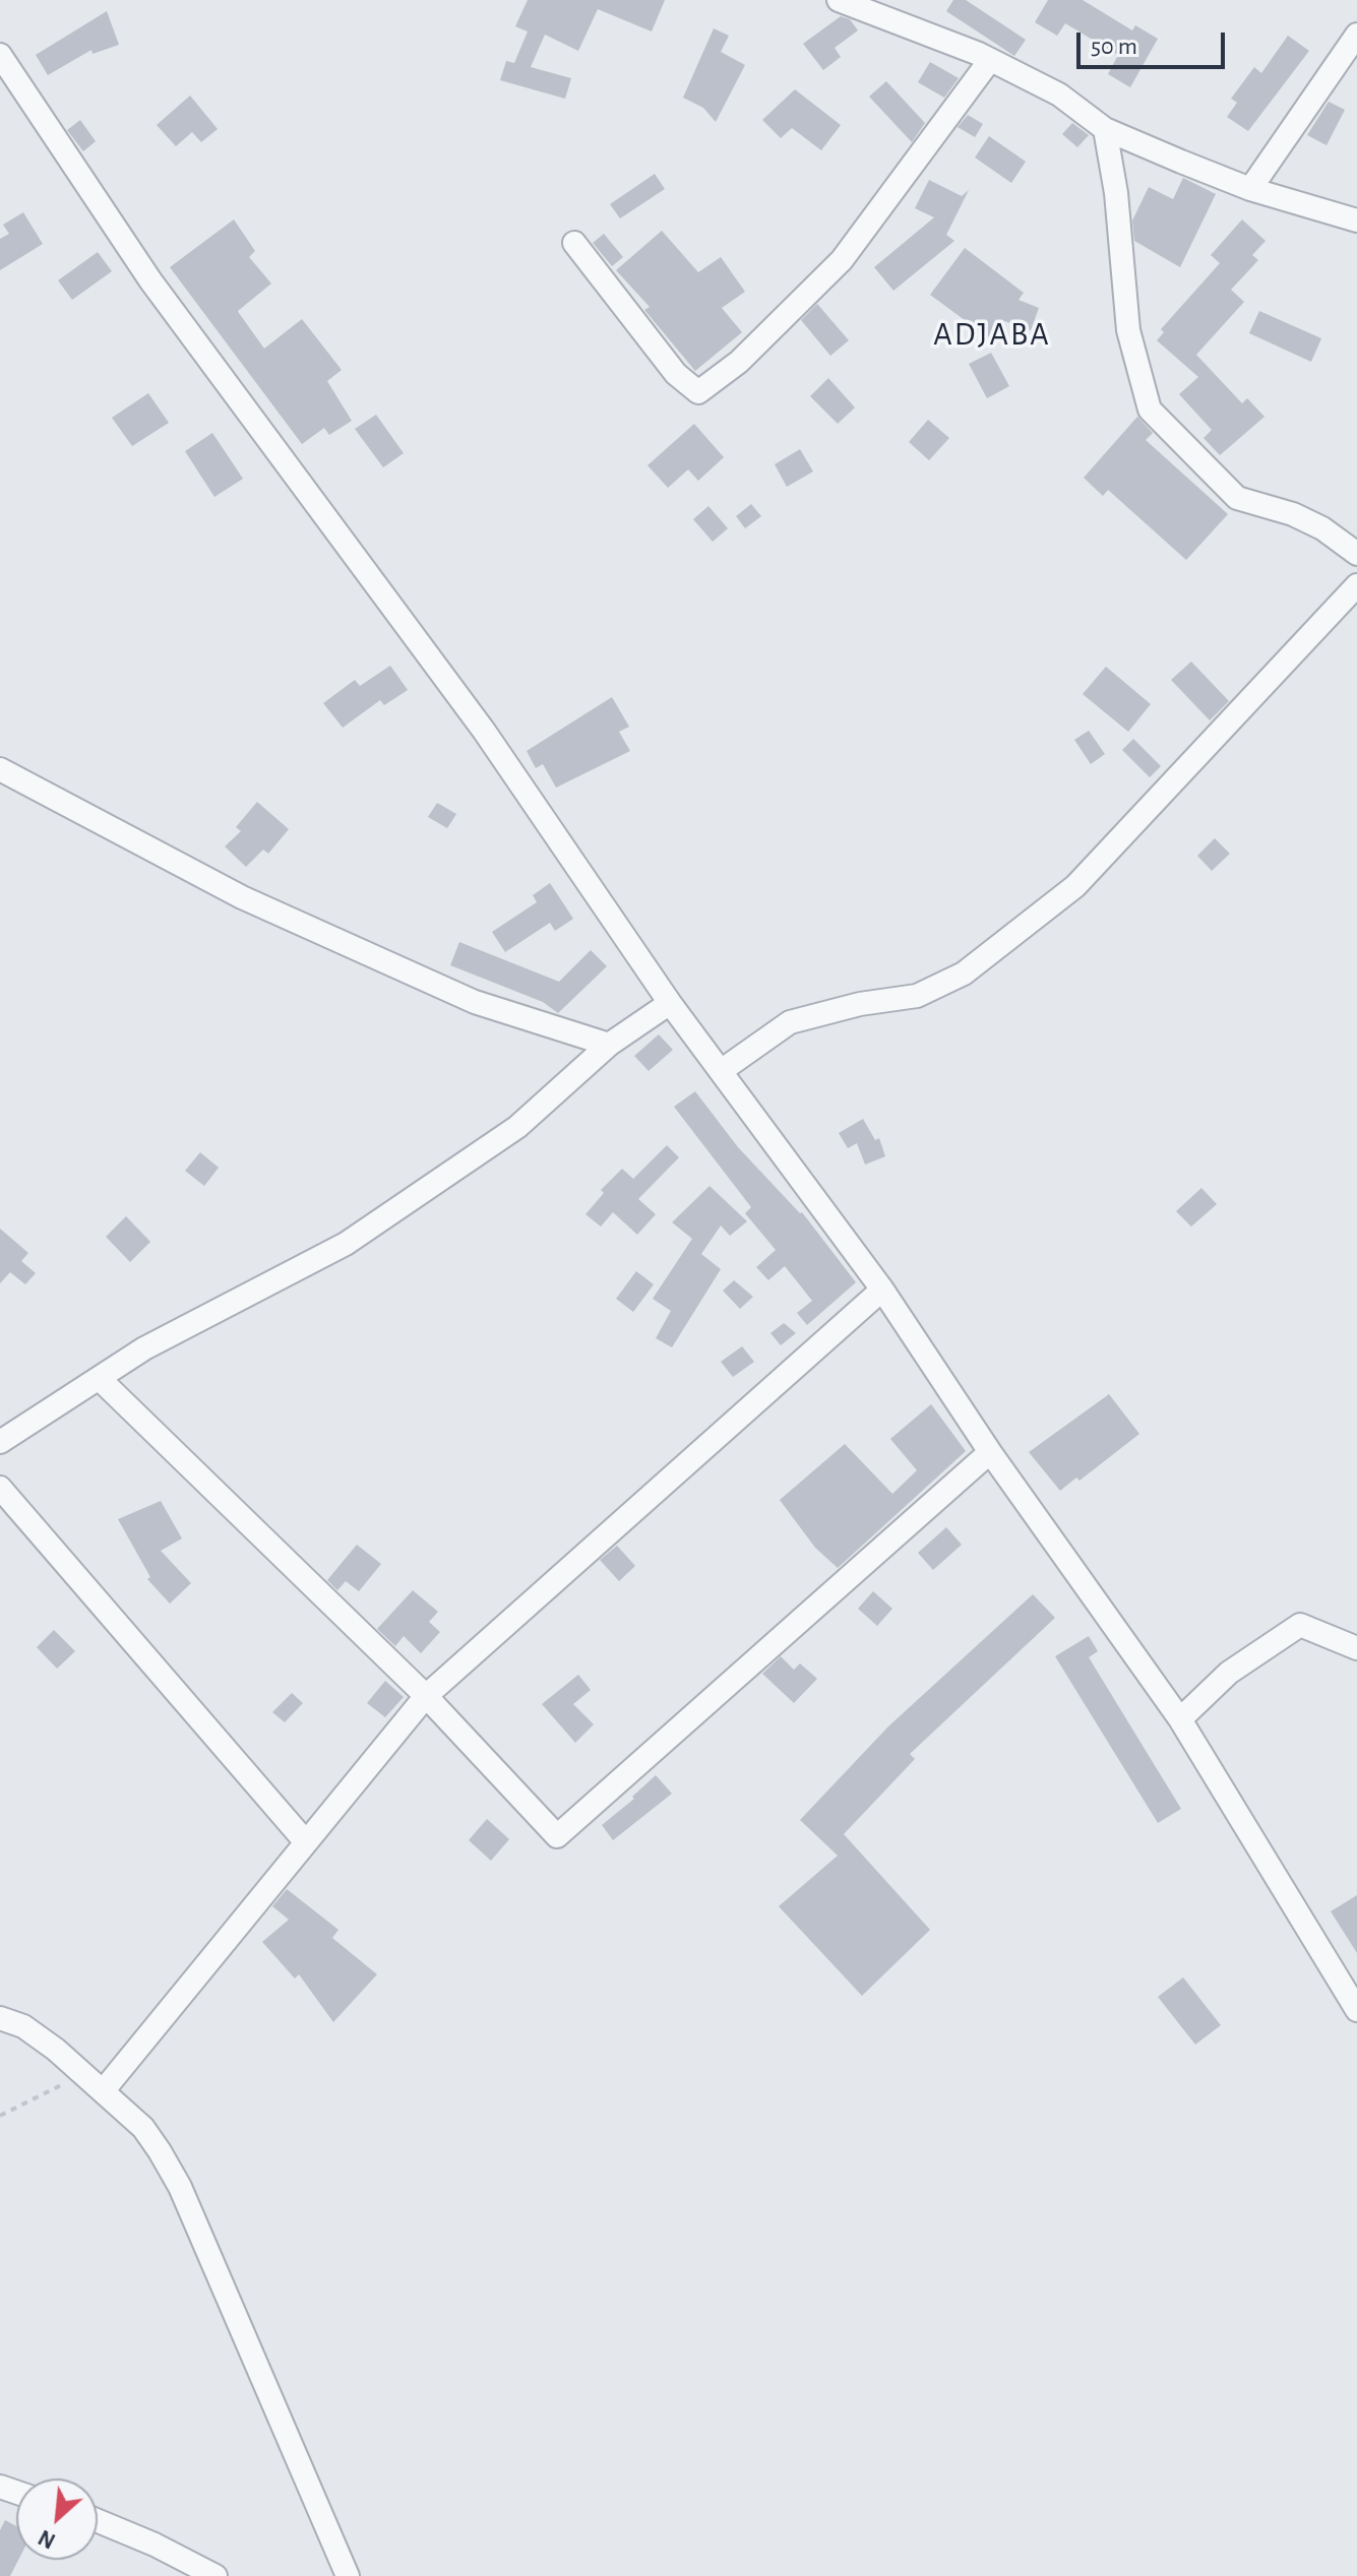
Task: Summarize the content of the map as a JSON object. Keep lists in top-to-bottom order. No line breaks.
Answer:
{"districts":["ADJABA"],"scale_bar":"50 m","north":"bottom left"}
